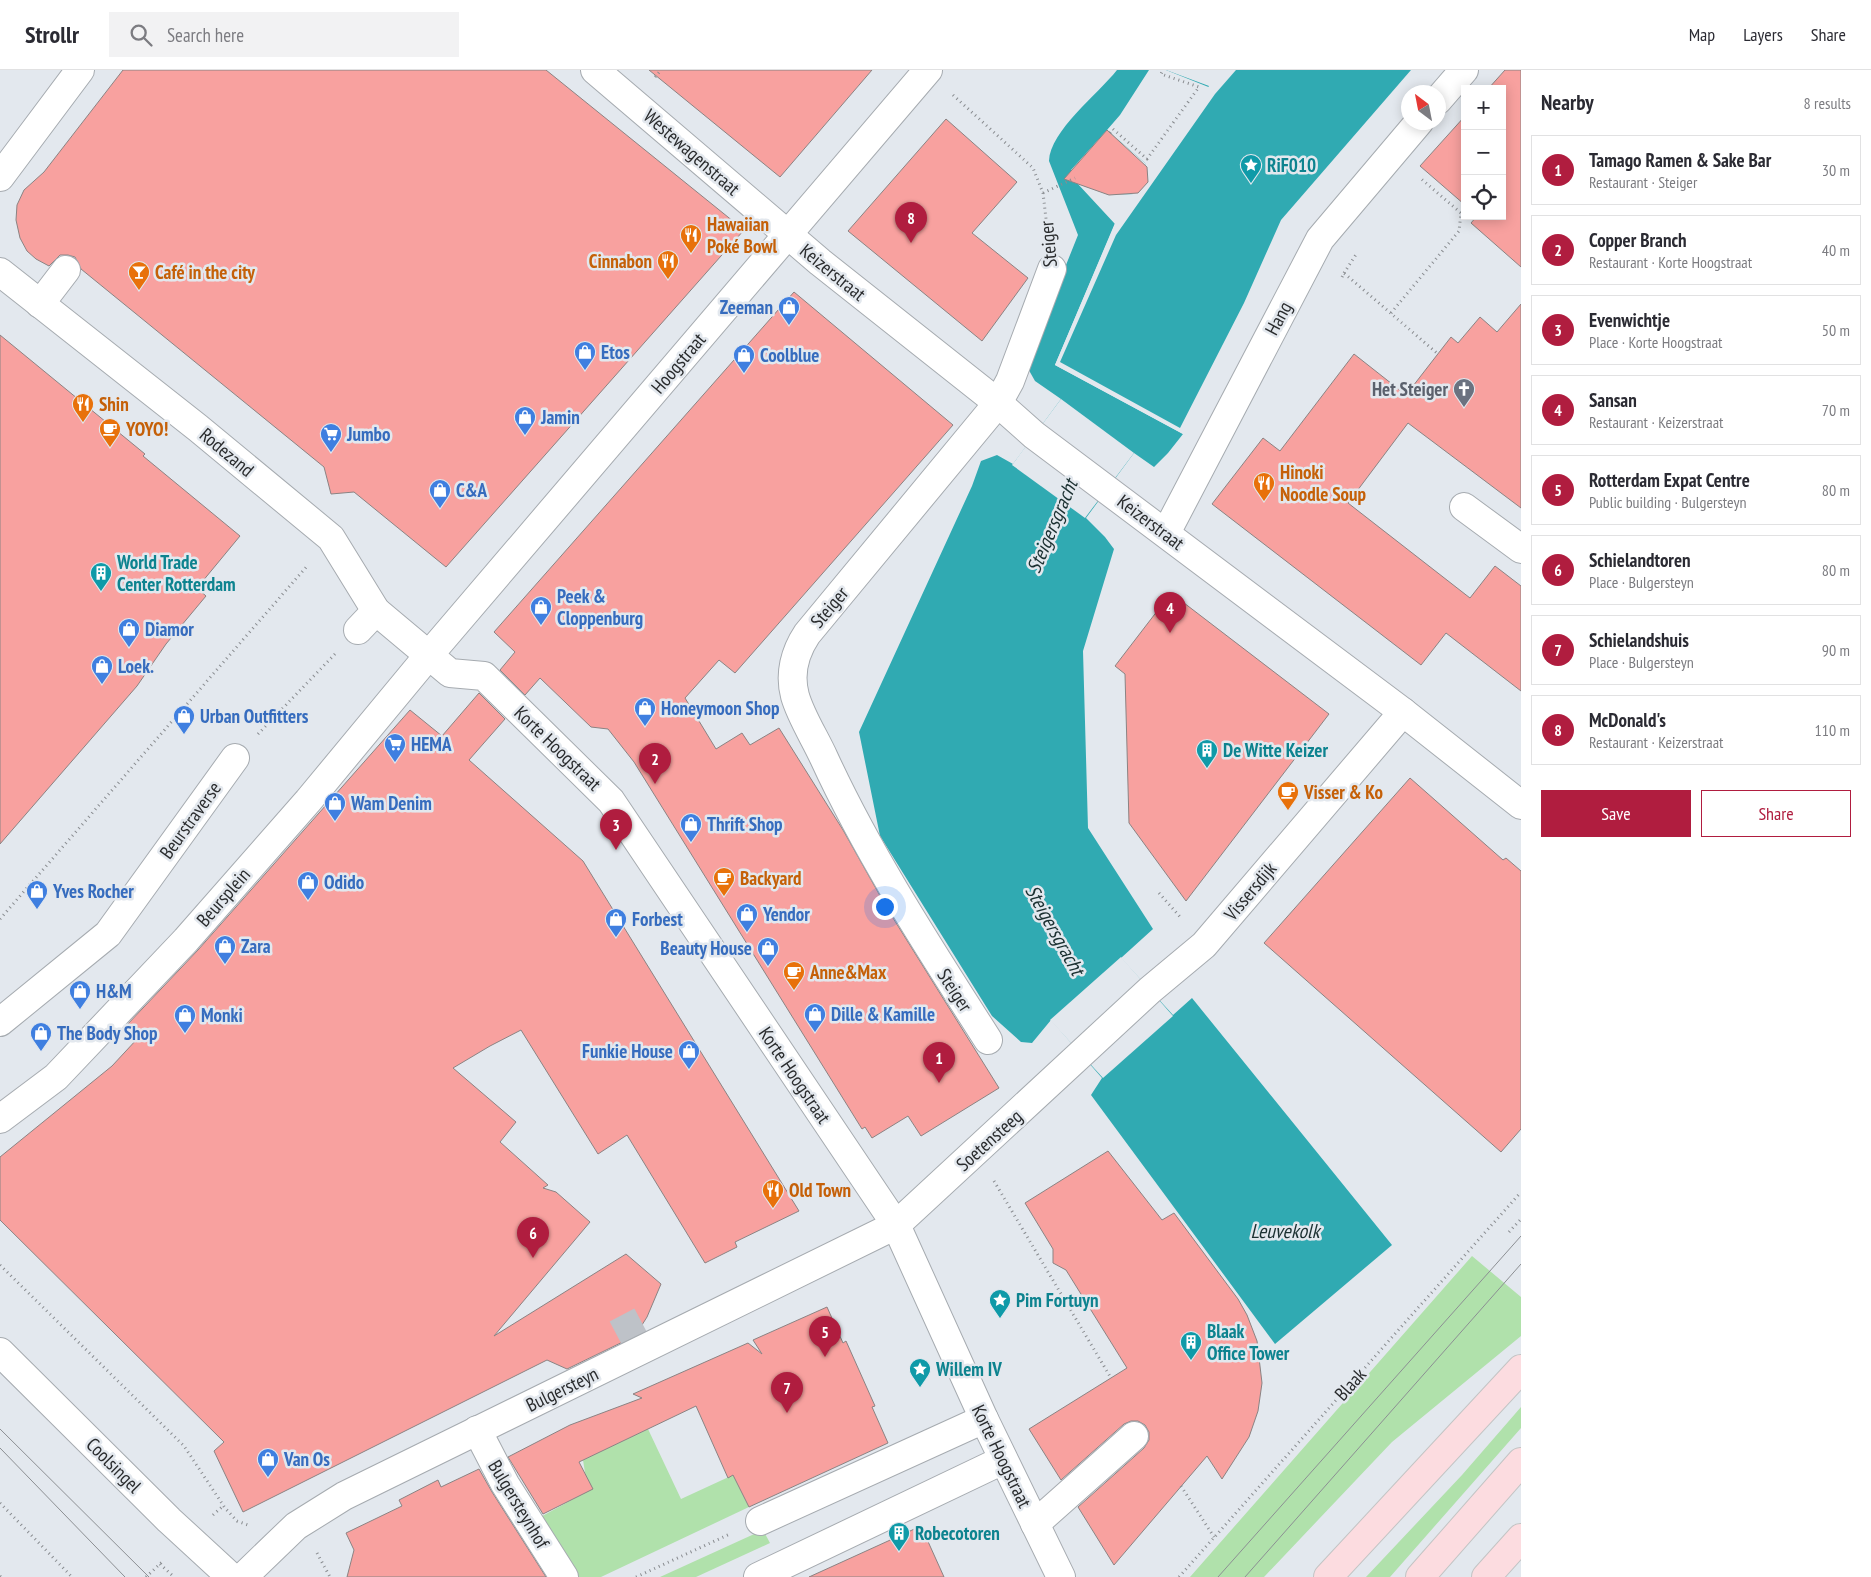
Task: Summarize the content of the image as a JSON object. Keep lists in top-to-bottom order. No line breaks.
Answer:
{"streets":{"street":["Westewagenstraat","Steiger","Keizerstraat","Hang","Hoogstraat","Rodezand","Korte Hoogstraat","Beurstraverse","Vissersdijk","Beursplein","Soetensteeg","Bulgersteyn","Coolsingel","Bulgersteynhof"],"path":["Blaak"]},"crossings":[["Westewagenstraat","Keizerstraat"],["Westewagenstraat","Hoogstraat"],["Steiger","Keizerstraat"],["Steiger","Hoogstraat"],["Keizerstraat","Hang"],["Keizerstraat","Hoogstraat"],["Keizerstraat","Vissersdijk"],["Hoogstraat","Rodezand"],["Hoogstraat","Korte Hoogstraat"],["Hoogstraat","Beursplein"],["Rodezand","Korte Hoogstraat"],["Rodezand","Beursplein"],["Korte Hoogstraat","Beursplein"],["Korte Hoogstraat","Soetensteeg"],["Korte Hoogstraat","Bulgersteyn"],["Vissersdijk","Soetensteeg"],["Soetensteeg","Bulgersteyn"],["Bulgersteyn","Bulgersteynhof"]],"water":["Steigersgracht","Leuvekolk"],"places":{"place":["RiF010","Pim Fortuyn","Willem IV"],"restaurant":["Hawaiian Poké Bowl","Cinnabon","Shin","Hinoki Noodle Soup","Old Town"],"bar":["Café in the city"],"shop":["Zeeman","Etos","Coolblue","Jamin","C&A","Peek & Cloppenburg","Diamor","Loek.","Honeymoon Shop","Urban Outfitters","Wam Denim","Thrift Shop","Odido","Yves Rocher","Yendor","Forbest","Zara","Beauty House","H&M","Dille & Kamille","Monki","The Body Shop","Funkie House","Van Os"],"church":["Het Steiger"],"cafe":["YOYO!","Visser & Ko","Backyard","Anne&Max"],"supermarket":["Jumbo","HEMA"],"building":["World Trade Center Rotterdam","De Witte Keizer","Blaak Office Tower","Robecotoren"]},"north":"top left","page":{"header":"Strollr","search":"Search here","nav":["Map","Layers","Share"],"heading":["Nearby","8 results"],"map_buttons":["+","−"],"list":[{"mark":"1","name":"Tamago Ramen & Sake Bar","note":"Restaurant · Steiger","value":"30 m"},{"mark":"2","name":"Copper Branch","note":"Restaurant · Korte Hoogstraat","value":"40 m"},{"mark":"3","name":"Evenwichtje","note":"Place · Korte Hoogstraat","value":"50 m"},{"mark":"4","name":"Sansan","note":"Restaurant · Keizerstraat","value":"70 m"},{"mark":"5","name":"Rotterdam Expat Centre","note":"Public building · Bulgersteyn","value":"80 m"},{"mark":"6","name":"Schielandtoren","note":"Place · Bulgersteyn","value":"80 m"},{"mark":"7","name":"Schielandshuis","note":"Place · Bulgersteyn","value":"90 m"},{"mark":"8","name":"McDonald's","note":"Restaurant · Keizerstraat","value":"110 m"}],"pins":["8","4","2","3","1","6","5","7"],"buttons":["Save","Share"]}}
